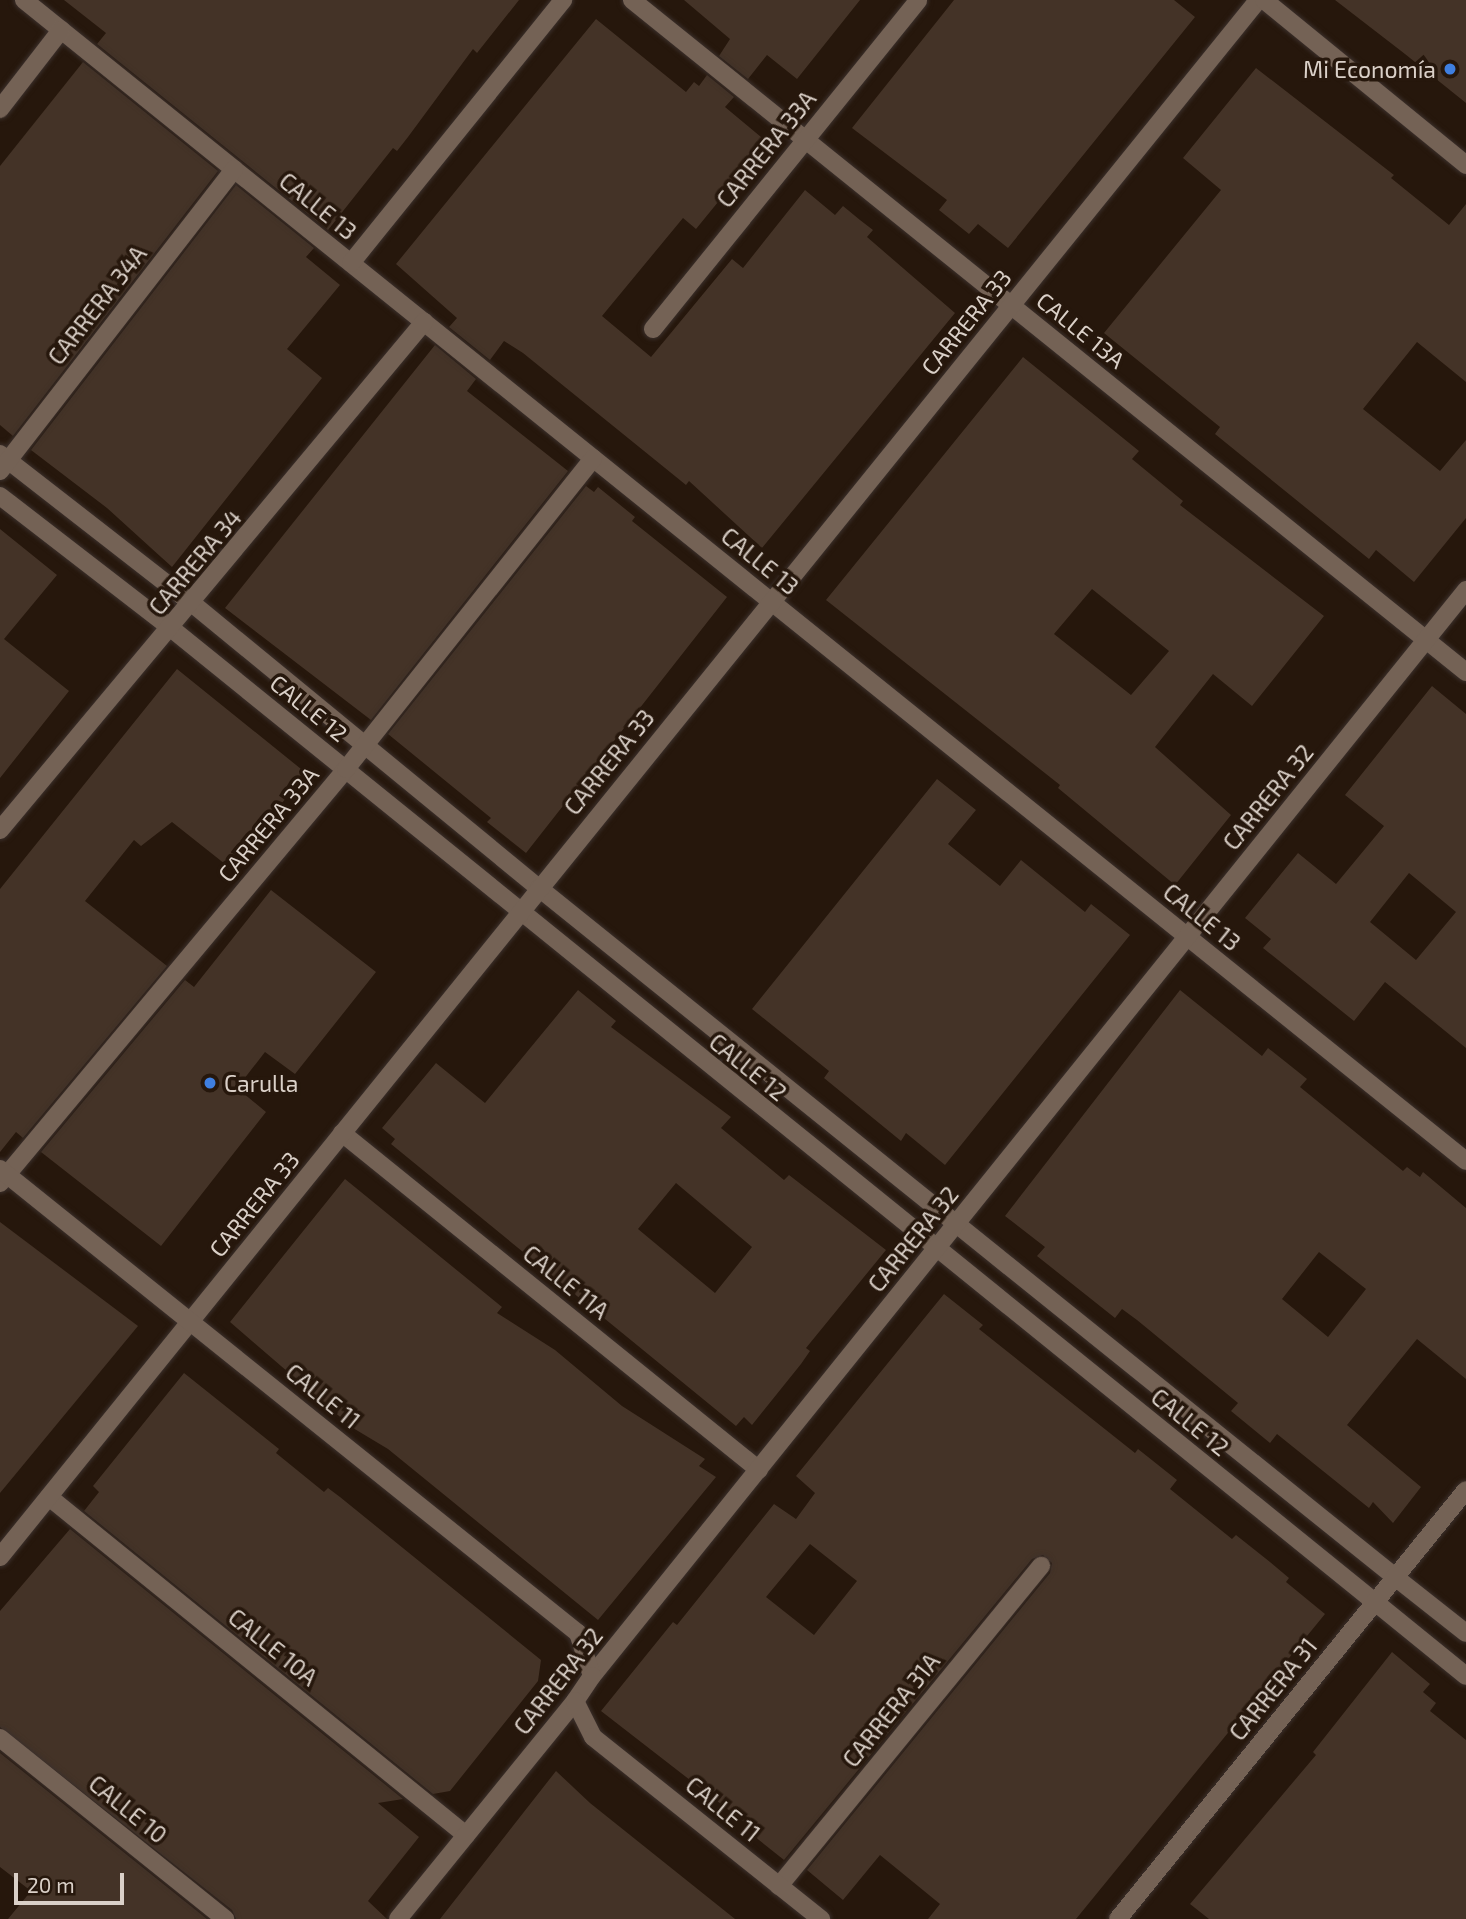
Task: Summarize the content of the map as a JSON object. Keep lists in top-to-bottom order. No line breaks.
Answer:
{"streets":{"street":["CARRERA 33A","CALLE 13","CARRERA 34A","CARRERA 33","CALLE 13A","CARRERA 34","CALLE 12","CARRERA 32","CALLE 11A","CALLE 11","CALLE 10A","CARRERA 31","CARRERA 31A","CALLE 10"]},"crossings":[["CARRERA 33A","CALLE 13"],["CARRERA 33A","CALLE 13A"],["CARRERA 33A","CALLE 12"],["CARRERA 33A","CALLE 11"],["CALLE 13","CARRERA 34A"],["CALLE 13","CARRERA 33"],["CALLE 13","CARRERA 34"],["CALLE 13","CARRERA 32"],["CARRERA 34A","CALLE 12"],["CARRERA 33","CALLE 13A"],["CARRERA 33","CALLE 12"],["CARRERA 33","CALLE 11A"],["CARRERA 33","CALLE 11"],["CARRERA 33","CALLE 10A"],["CALLE 13A","CARRERA 32"],["CARRERA 34","CALLE 12"],["CALLE 12","CARRERA 32"],["CALLE 12","CARRERA 31"],["CARRERA 32","CALLE 11A"],["CARRERA 32","CALLE 11"],["CARRERA 32","CALLE 10A"],["CALLE 11","CARRERA 31A"]],"places":["Mi Economía","Carulla"],"scale_bar":"20 m"}
